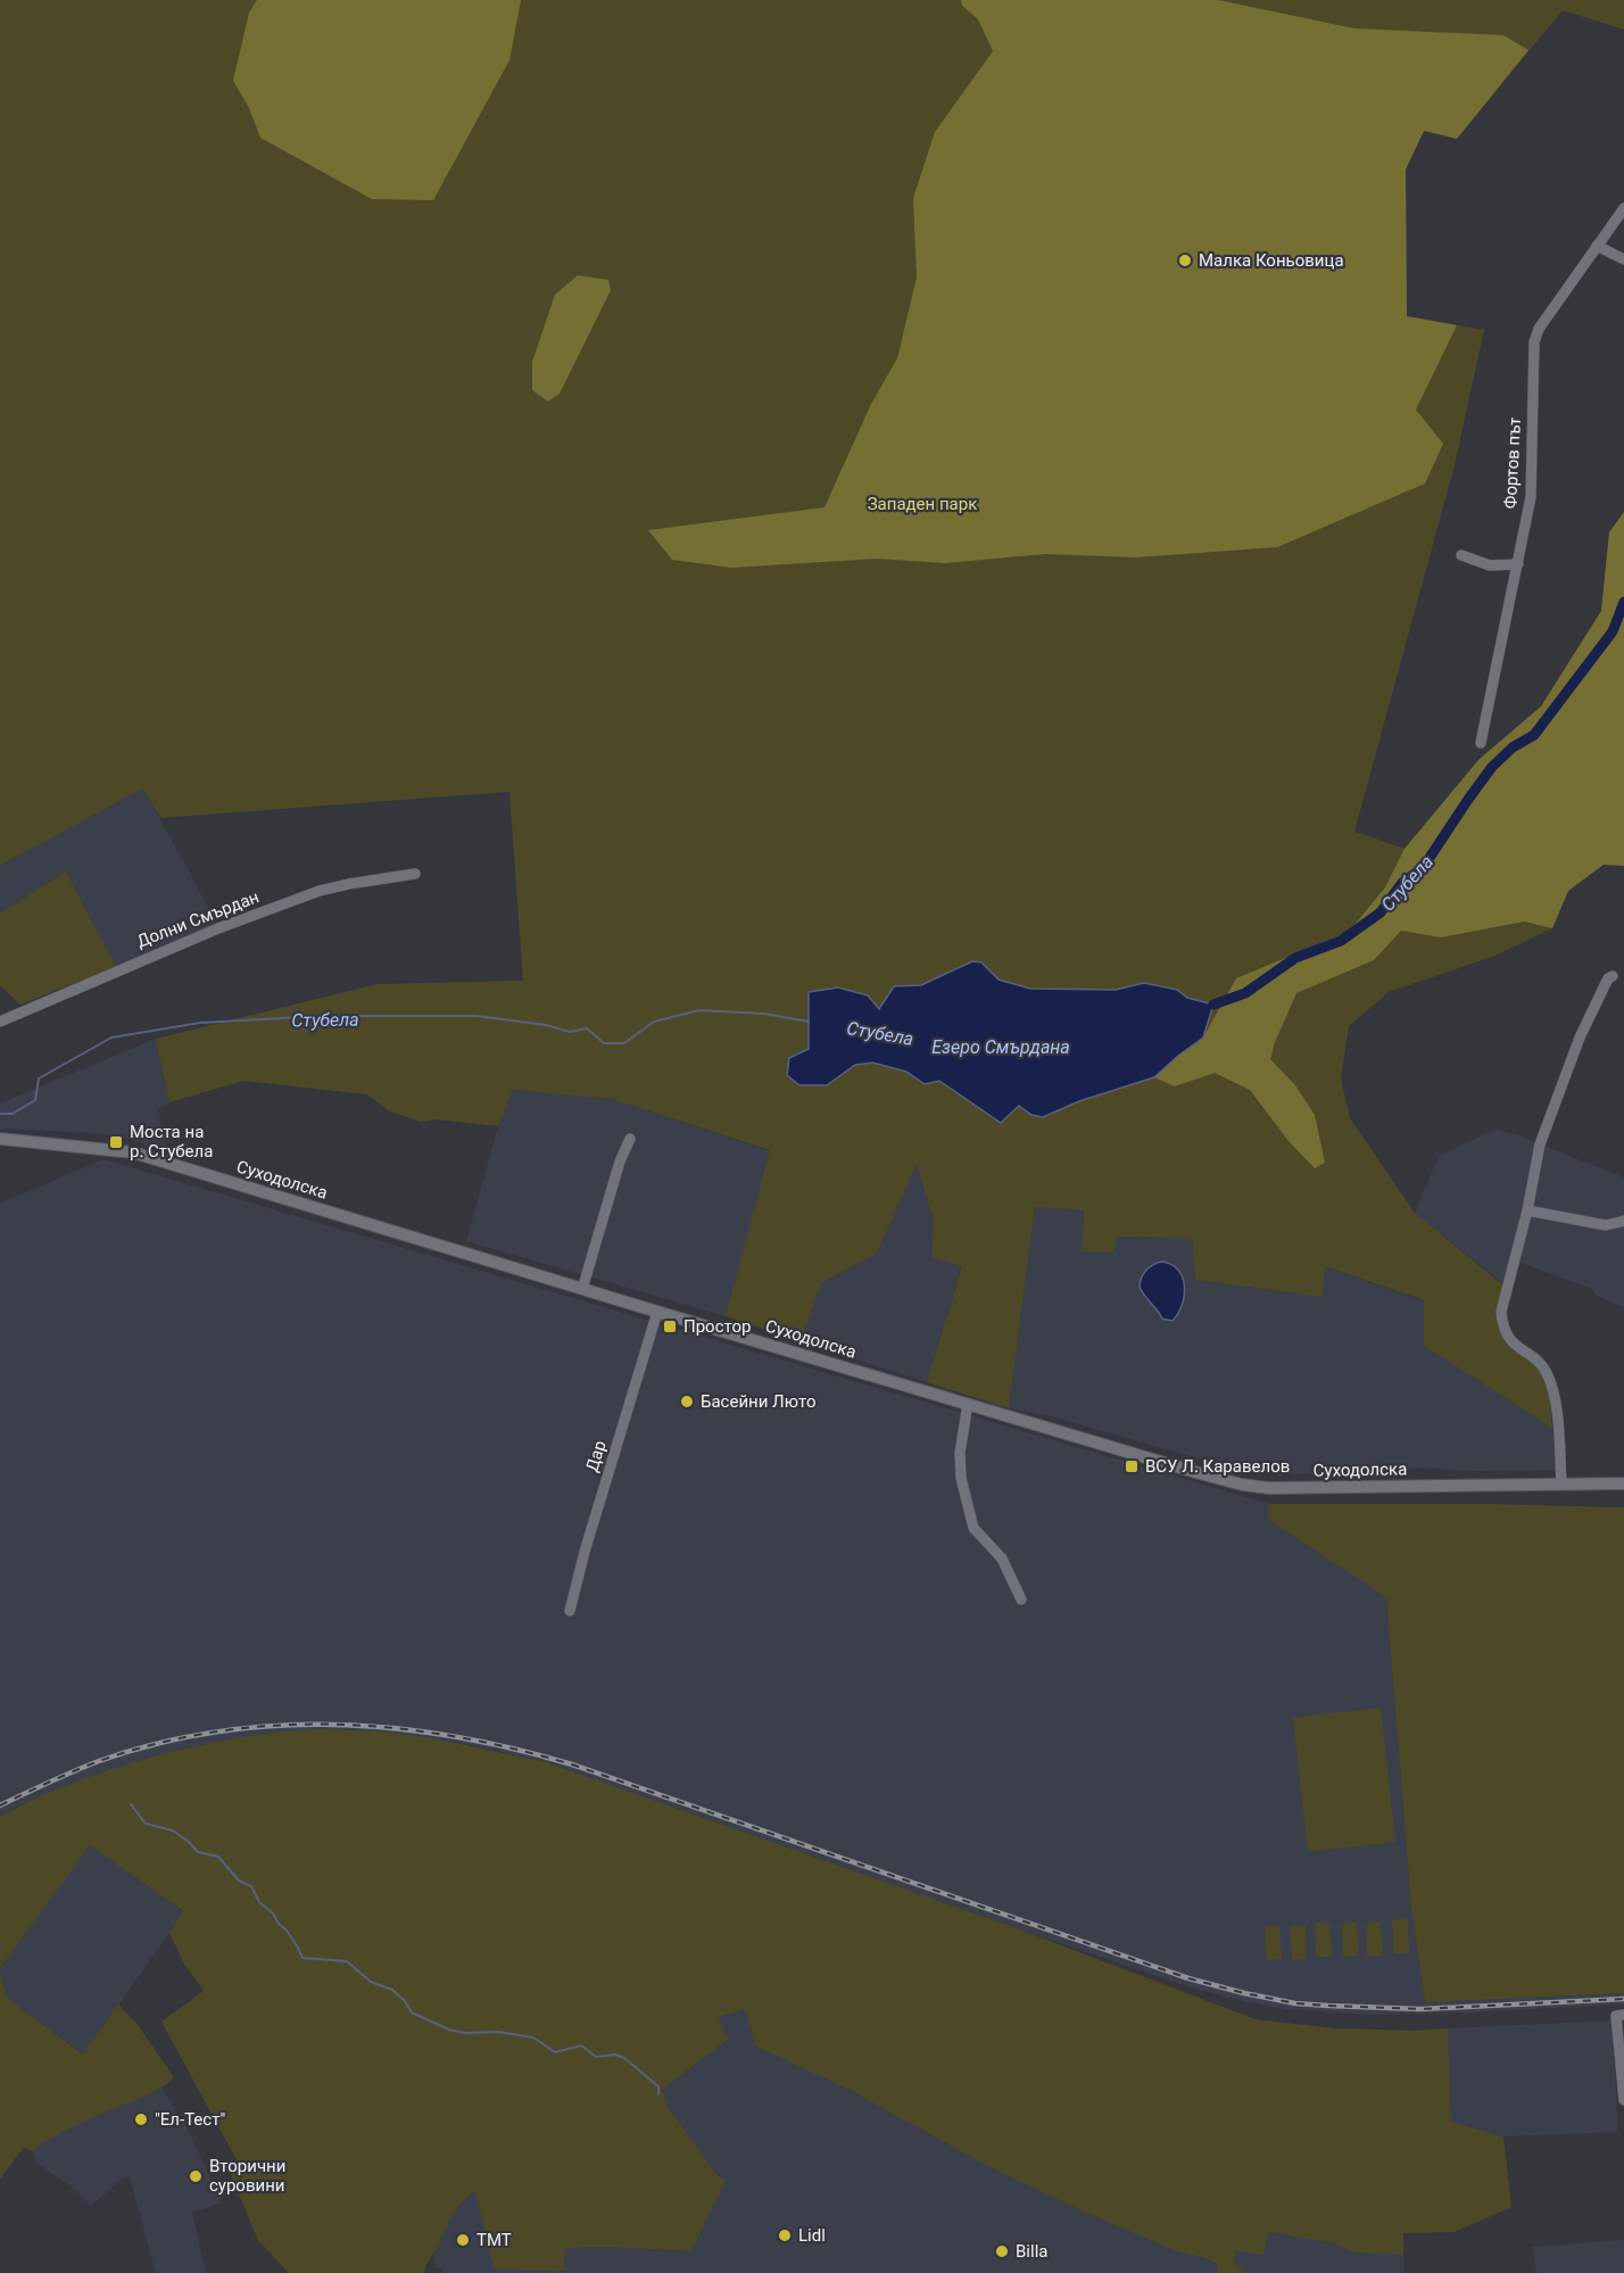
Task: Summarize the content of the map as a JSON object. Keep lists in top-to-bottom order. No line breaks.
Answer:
{"streets":{"street":["Фортов път","Долни Смърдан","Суходолска","Дар"]},"crossings":[["Суходолска","Дар"]],"water":["Стубела","Езеро Смърдана"],"parks":["Западен парк"],"places":{"other":["Малка Коньовица","Басейни Люто","\"Ел-Тест\"","Вторични суровини","Lidl","TMT","Billa"],"transit":["Моста на р. Стубела","Простор","ВСУ Л. Каравелов"]}}
